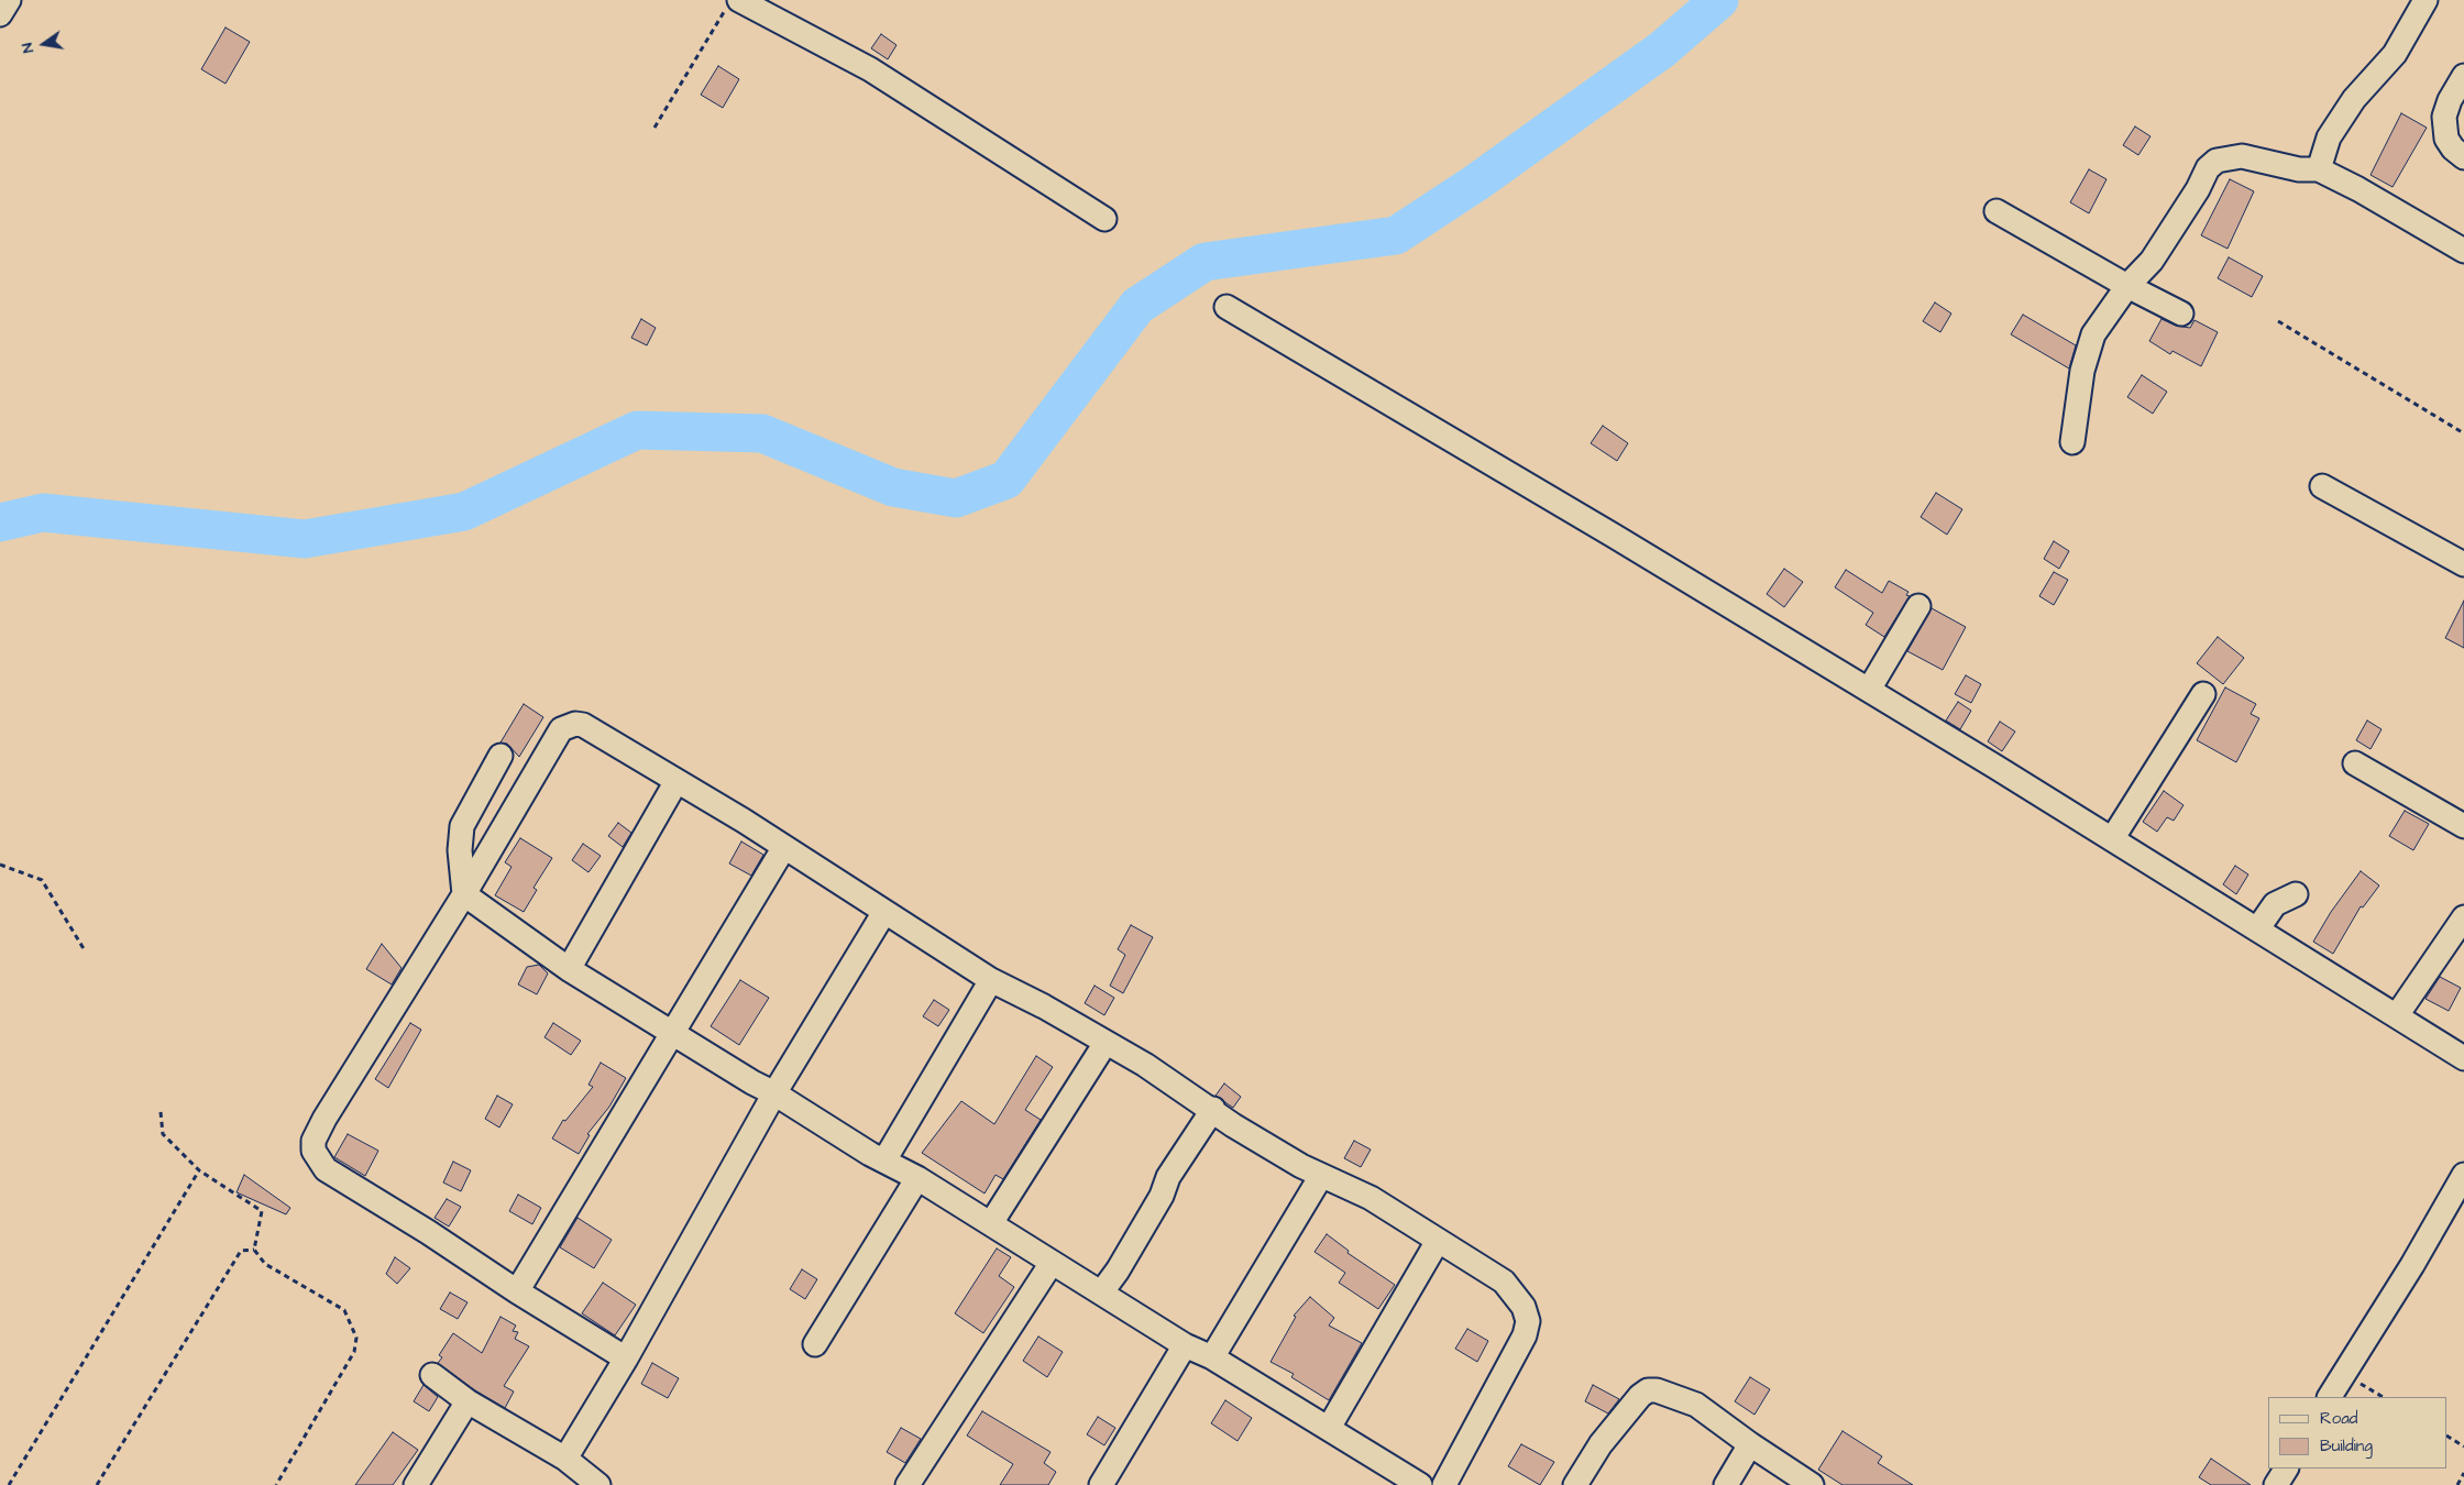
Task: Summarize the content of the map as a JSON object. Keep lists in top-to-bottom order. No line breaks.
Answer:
{"legend":["Road","Building"],"north":"left"}
